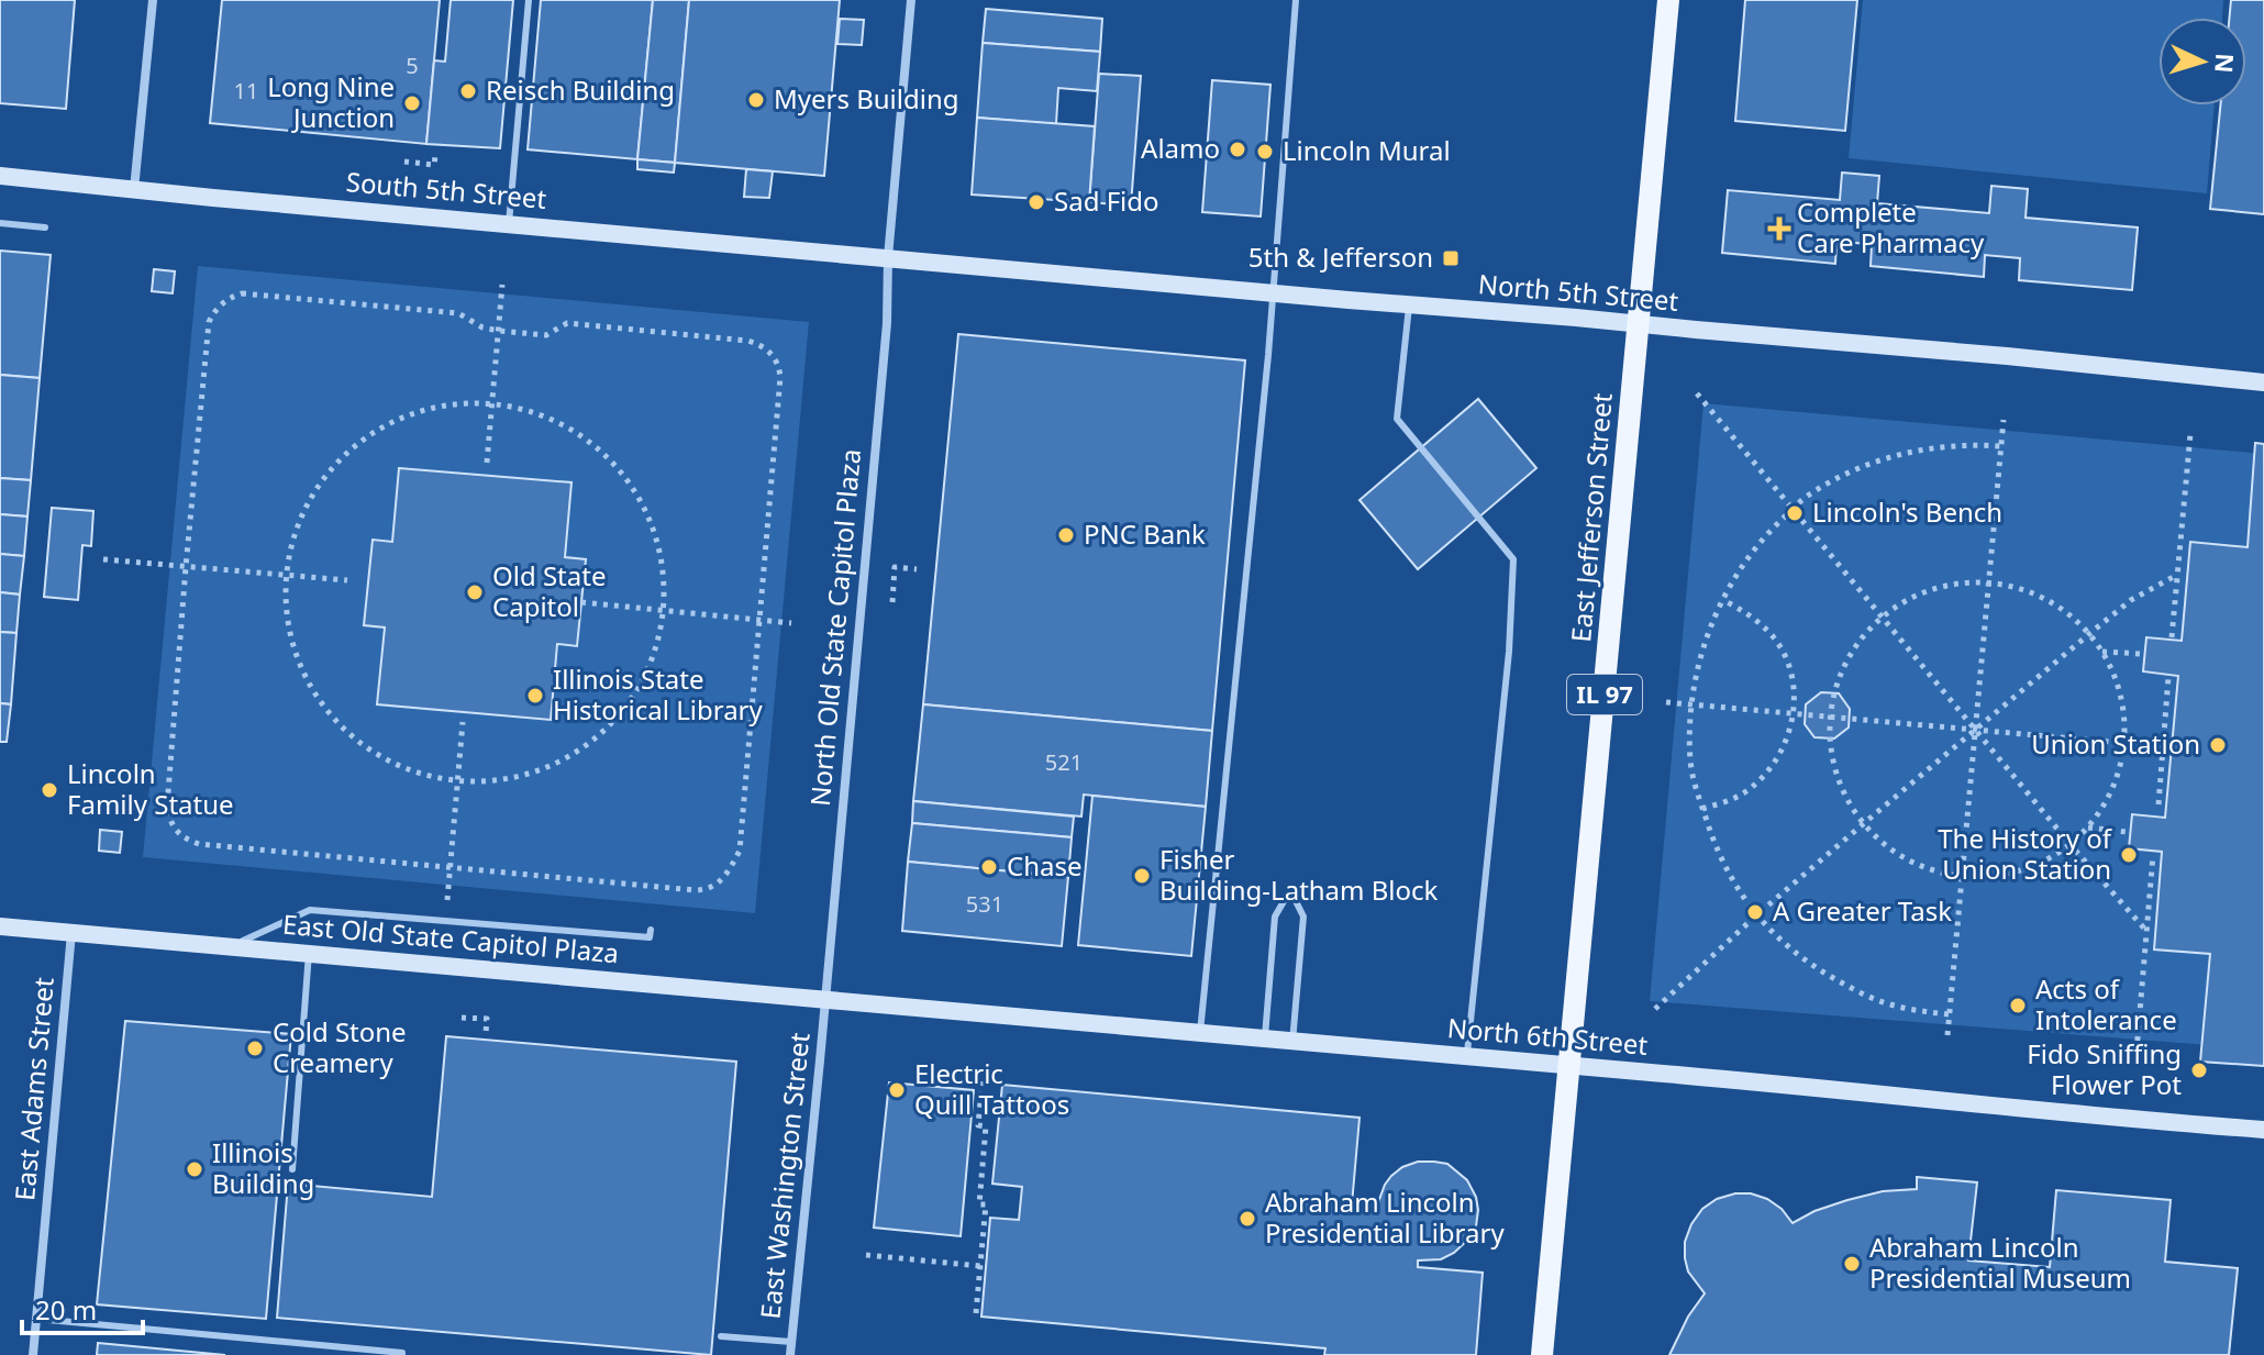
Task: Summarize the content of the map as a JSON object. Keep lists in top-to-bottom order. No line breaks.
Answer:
{"streets":{"main road":["South 5th Street","North 5th Street","East Jefferson Street","IL 97","East Old State Capitol Plaza","North 6th Street"],"street":["North Old State Capitol Plaza","East Adams Street","East Washington Street"]},"crossings":[["South 5th Street","North 5th Street"],["South 5th Street","North Old State Capitol Plaza"],["North 5th Street","East Jefferson Street"],["North 5th Street","North Old State Capitol Plaza"],["East Jefferson Street","North 6th Street"],["North Old State Capitol Plaza","East Old State Capitol Plaza"],["North Old State Capitol Plaza","North 6th Street"],["North Old State Capitol Plaza","East Washington Street"],["East Old State Capitol Plaza","North 6th Street"],["East Old State Capitol Plaza","East Adams Street"],["East Old State Capitol Plaza","East Washington Street"],["North 6th Street","East Washington Street"]],"places":{"other":["Reisch Building","Myers Building","Long Nine Junction","Alamo","Lincoln Mural","Sad Fido","Lincoln's Bench","PNC Bank","Old State Capitol","Illinois State Historical Library","Union Station","Lincoln Family Statue","The History of Union Station","Chase","Fisher Building-Latham Block","A Greater Task","Acts of Intolerance","Cold Stone Creamery","Fido Sniffing Flower Pot","Electric Quill Tattoos","Illinois Building","Abraham Lincoln Presidential Library","Abraham Lincoln Presidential Museum"],"health":["Complete Care Pharmacy"],"transit":["5th & Jefferson"]},"house_numbers":["5","11","521","531"],"scale_bar":"20 m","north":"right"}
